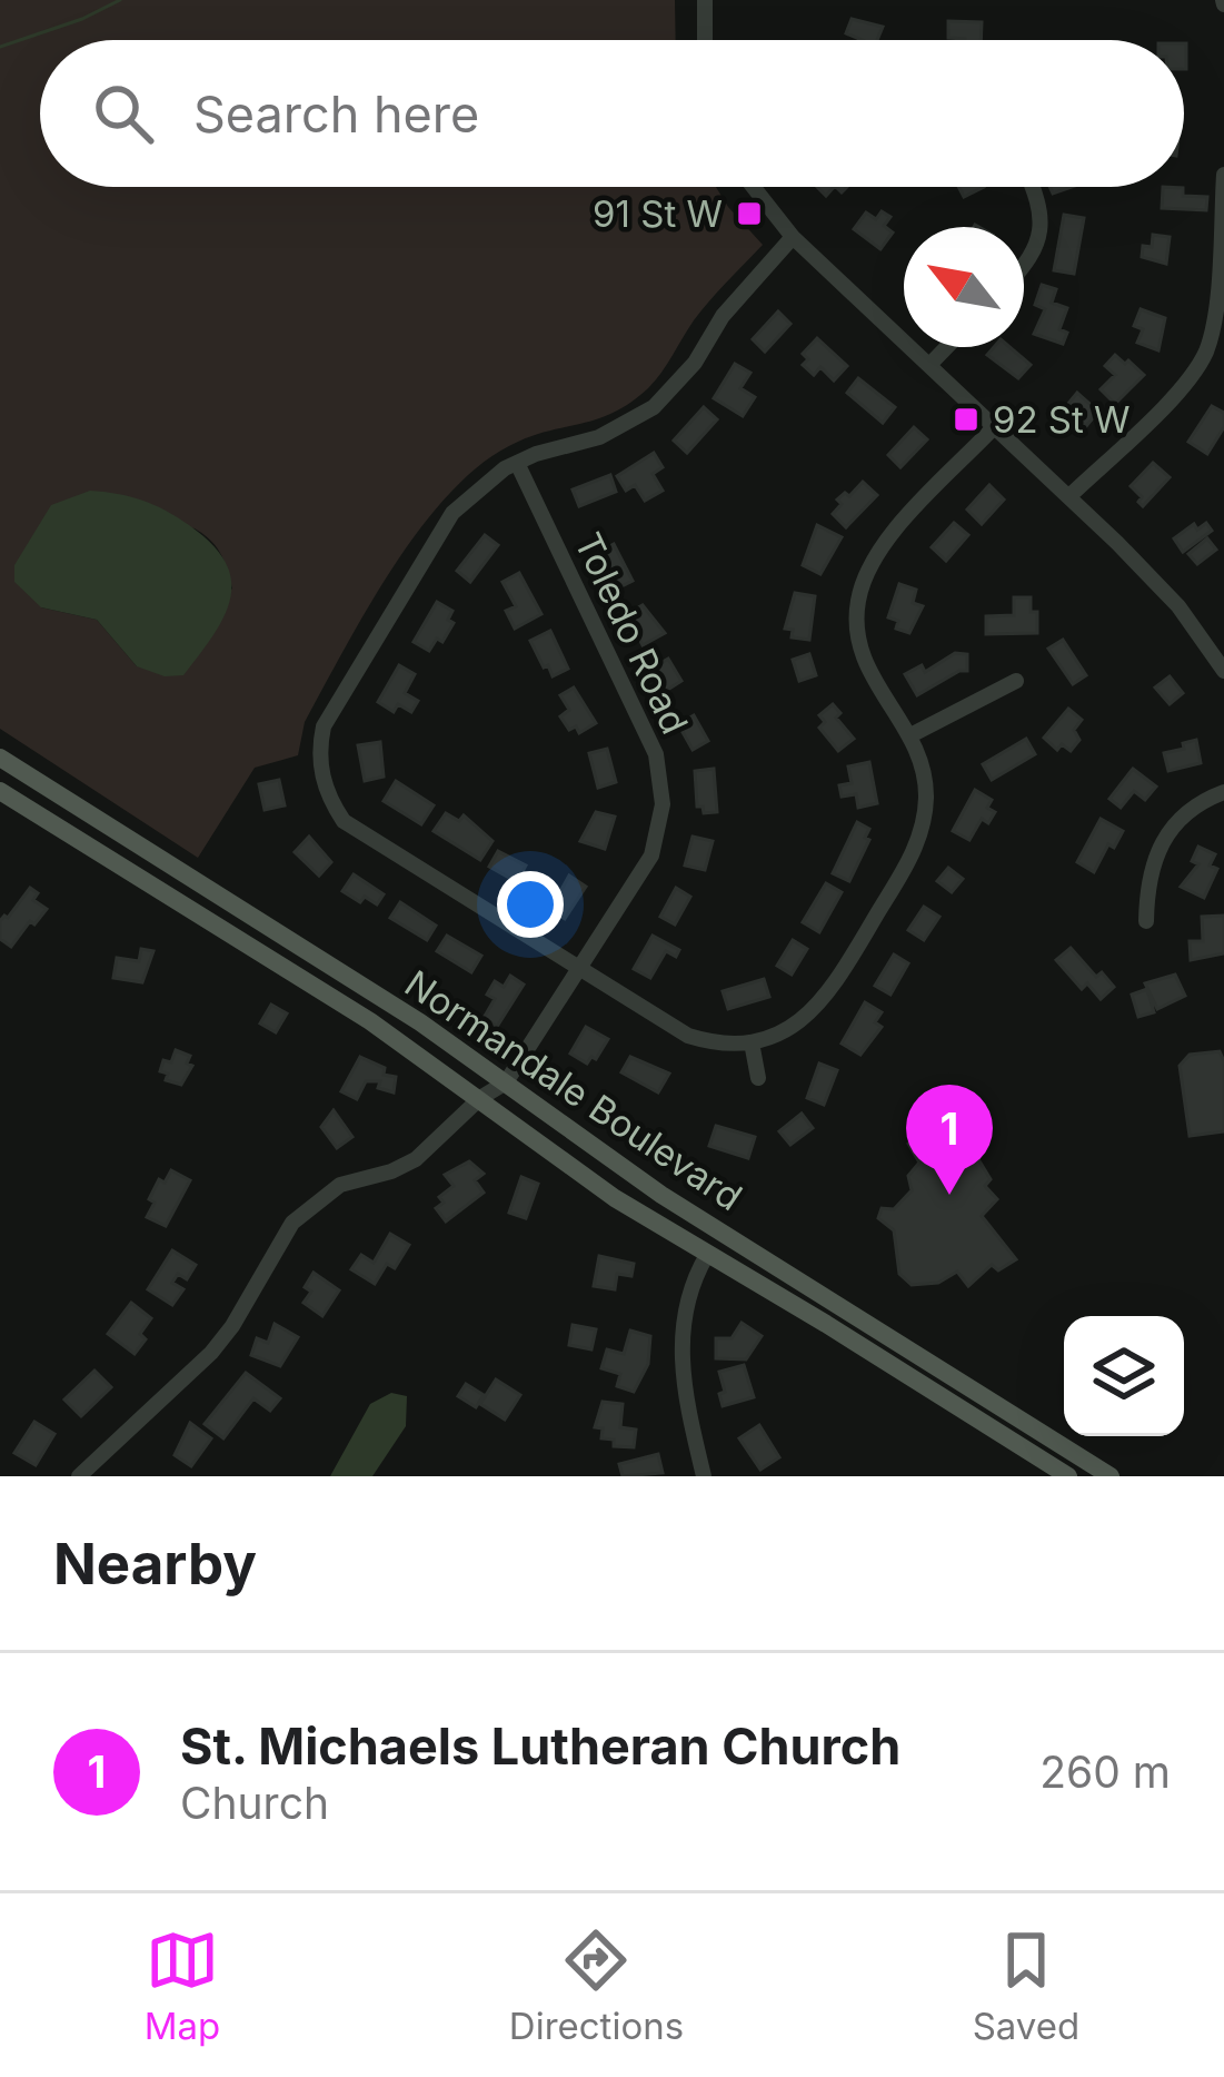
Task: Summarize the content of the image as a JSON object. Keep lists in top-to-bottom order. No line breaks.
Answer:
{"streets":{"main road":["Normandale Boulevard"],"street":["Toledo Road"]},"crossings":[["Toledo Road","Normandale Boulevard"]],"places":{"transit":["91 St W","92 St W"]},"north":"top left","page":{"search":"Search here","pins":"1","heading":"Nearby","list":[{"mark":"1","name":"St. Michaels Lutheran Church","note":"Church","value":"260 m"}],"nav":["Map","Directions","Saved"]}}
